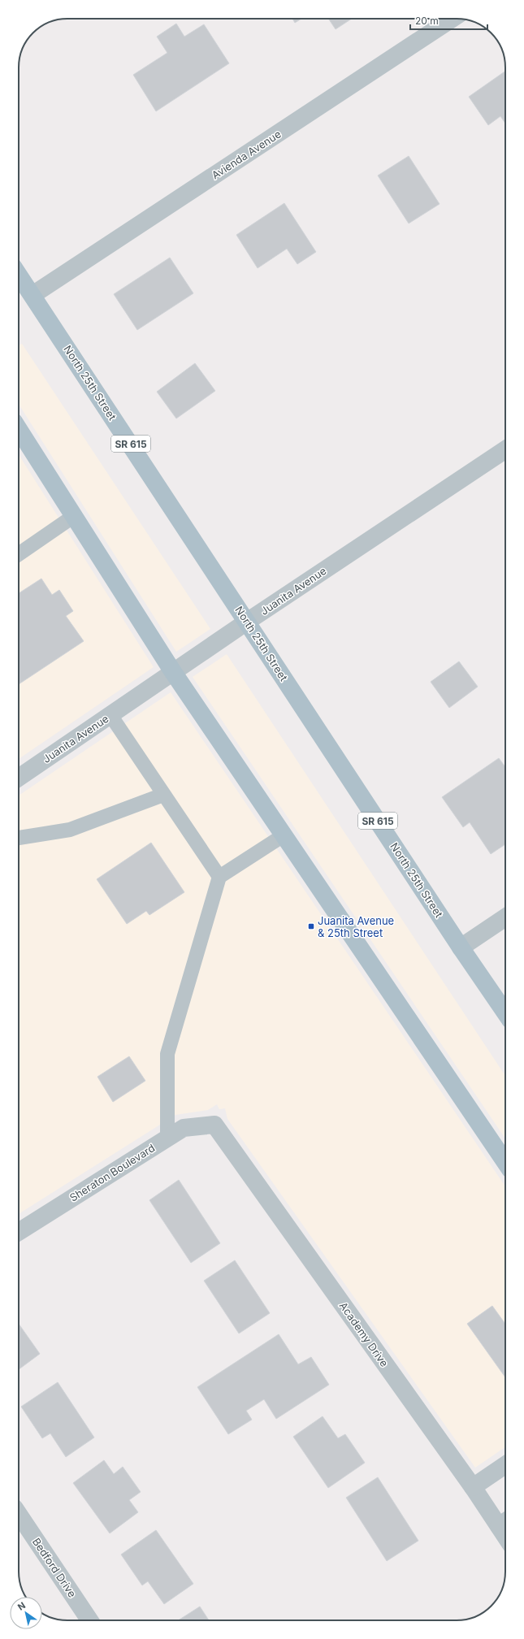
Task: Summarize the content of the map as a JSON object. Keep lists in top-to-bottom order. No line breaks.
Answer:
{"streets":{"main road":["North 25th Street","SR 615"],"street":["Avienda Avenue","Juanita Avenue","Sheraton Boulevard","Academy Drive","Bedford Drive"]},"crossings":[["Avienda Avenue","North 25th Street"],["North 25th Street","Juanita Avenue"],["Sheraton Boulevard","Academy Drive"]],"places":{"transit":["Juanita Avenue & 25th Street"]},"scale_bar":"20 m","north":"top left"}
